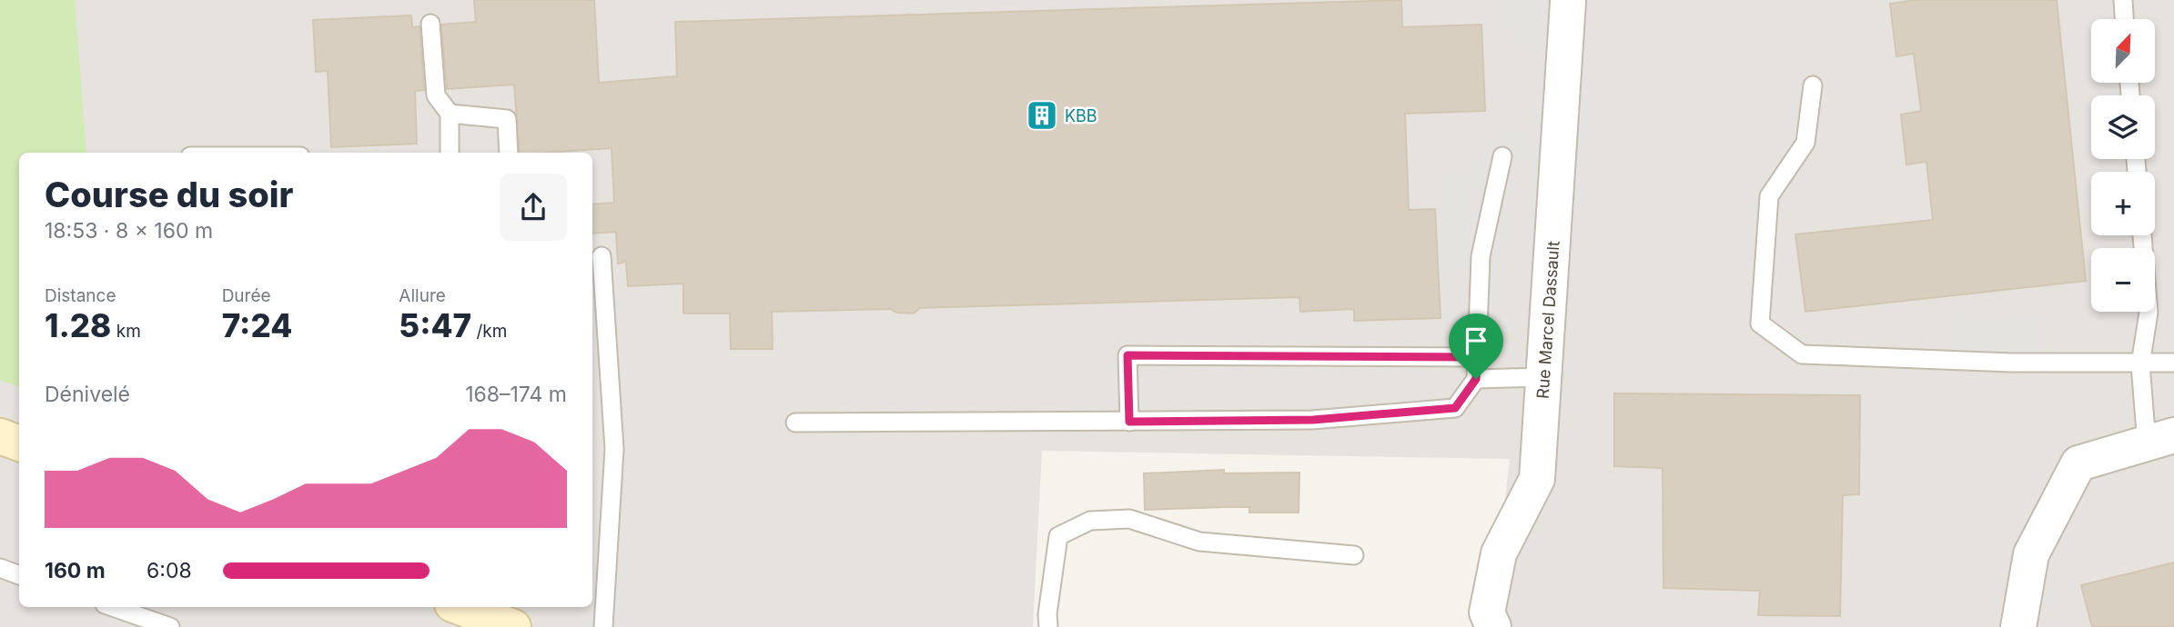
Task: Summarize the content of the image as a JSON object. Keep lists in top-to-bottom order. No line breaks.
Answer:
{"streets":{"street":["Rue Marcel Dassault"]},"places":{"building":["KBB"]},"north":"top right","page":{"map_buttons":["+","−"],"heading":["Course du soir","18:53 · 8 × 160 m"],"stats":[["Distance","1.28 km"],["Durée","7:24"],["Allure","5:47 /km"]],"chart":["Dénivelé","168–174 m"],"list":[{"name":"160 m","note":"6:08"}]}}
